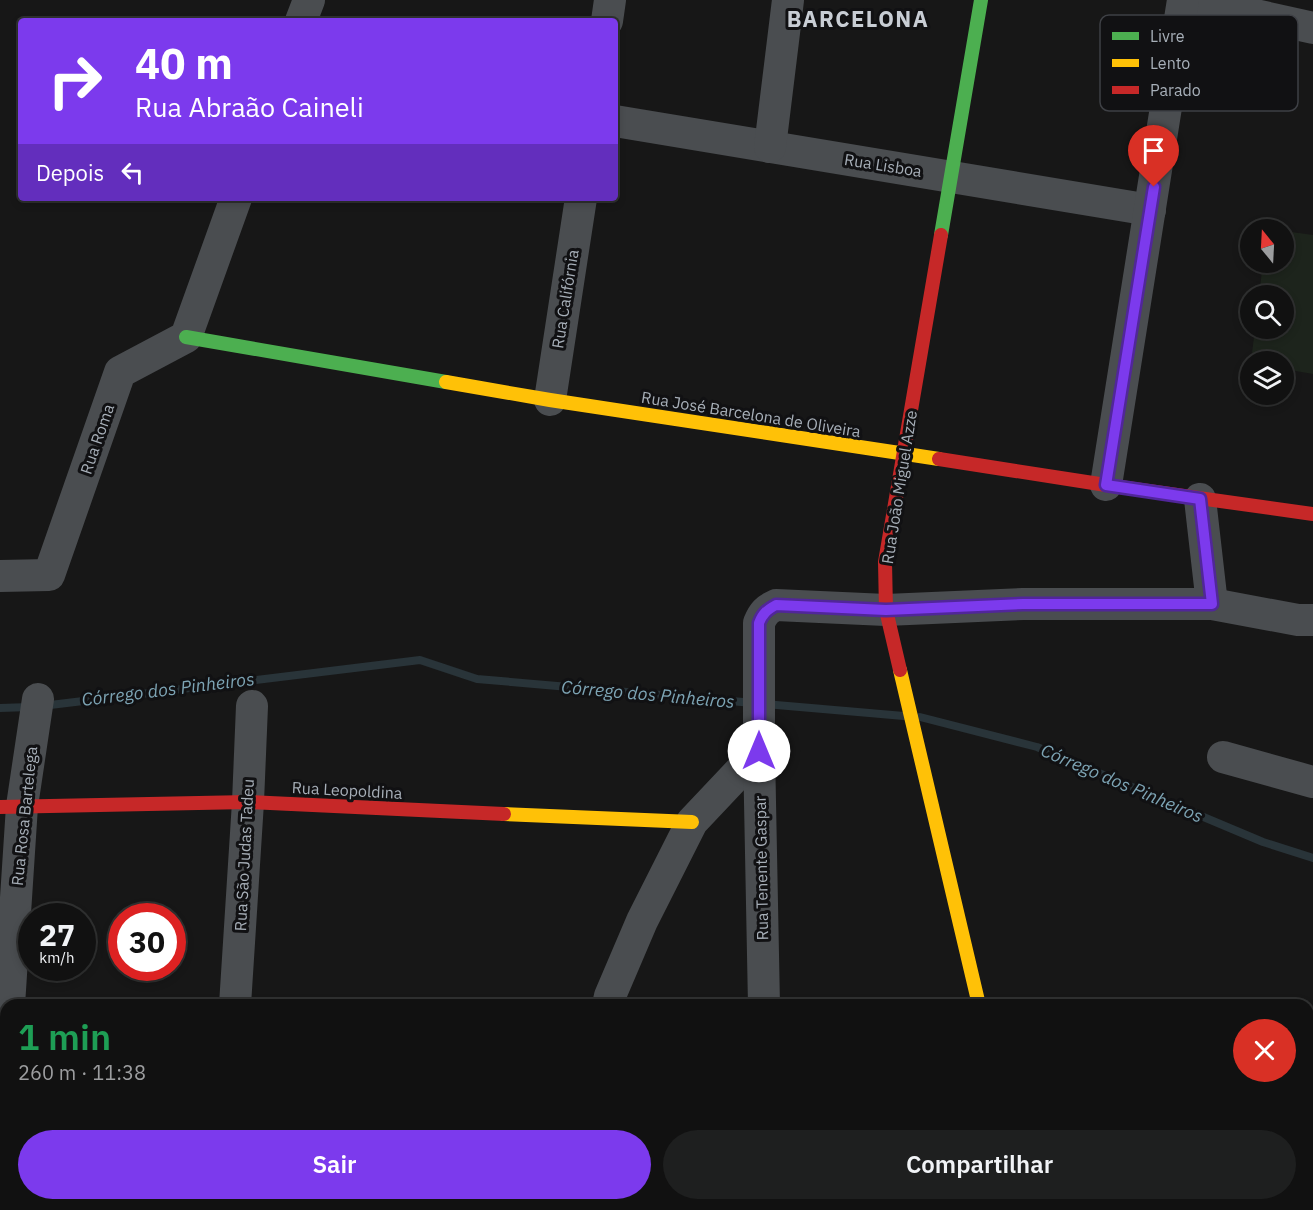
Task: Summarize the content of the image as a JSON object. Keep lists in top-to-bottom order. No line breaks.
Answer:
{"streets":{"street":["Rua Lisboa","Rua Califórnia","Rua José Barcelona de Oliveira","Rua Roma","Rua João Miguel Azze","Rua Leopoldina","Rua Rosa Bartelega","Rua São Judas Tadeu","Rua Tenente Gaspar"]},"crossings":[["Rua Lisboa","Rua João Miguel Azze"],["Rua Califórnia","Rua José Barcelona de Oliveira"],["Rua José Barcelona de Oliveira","Rua Roma"],["Rua José Barcelona de Oliveira","Rua João Miguel Azze"],["Rua João Miguel Azze","Rua Tenente Gaspar"],["Rua Leopoldina","Rua Rosa Bartelega"],["Rua Leopoldina","Rua São Judas Tadeu"]],"districts":["BARCELONA"],"water":["Córrego dos Pinheiros"],"legend":["Livre","Lento","Parado"],"north":"top","page":{"turn":["40 m","Rua Abraão Caineli"],"then":"Depois","speed":"27 km/h","limit":"30","heading":["1 min","260 m · 11:38"],"buttons":["Sair","Compartilhar"]}}
